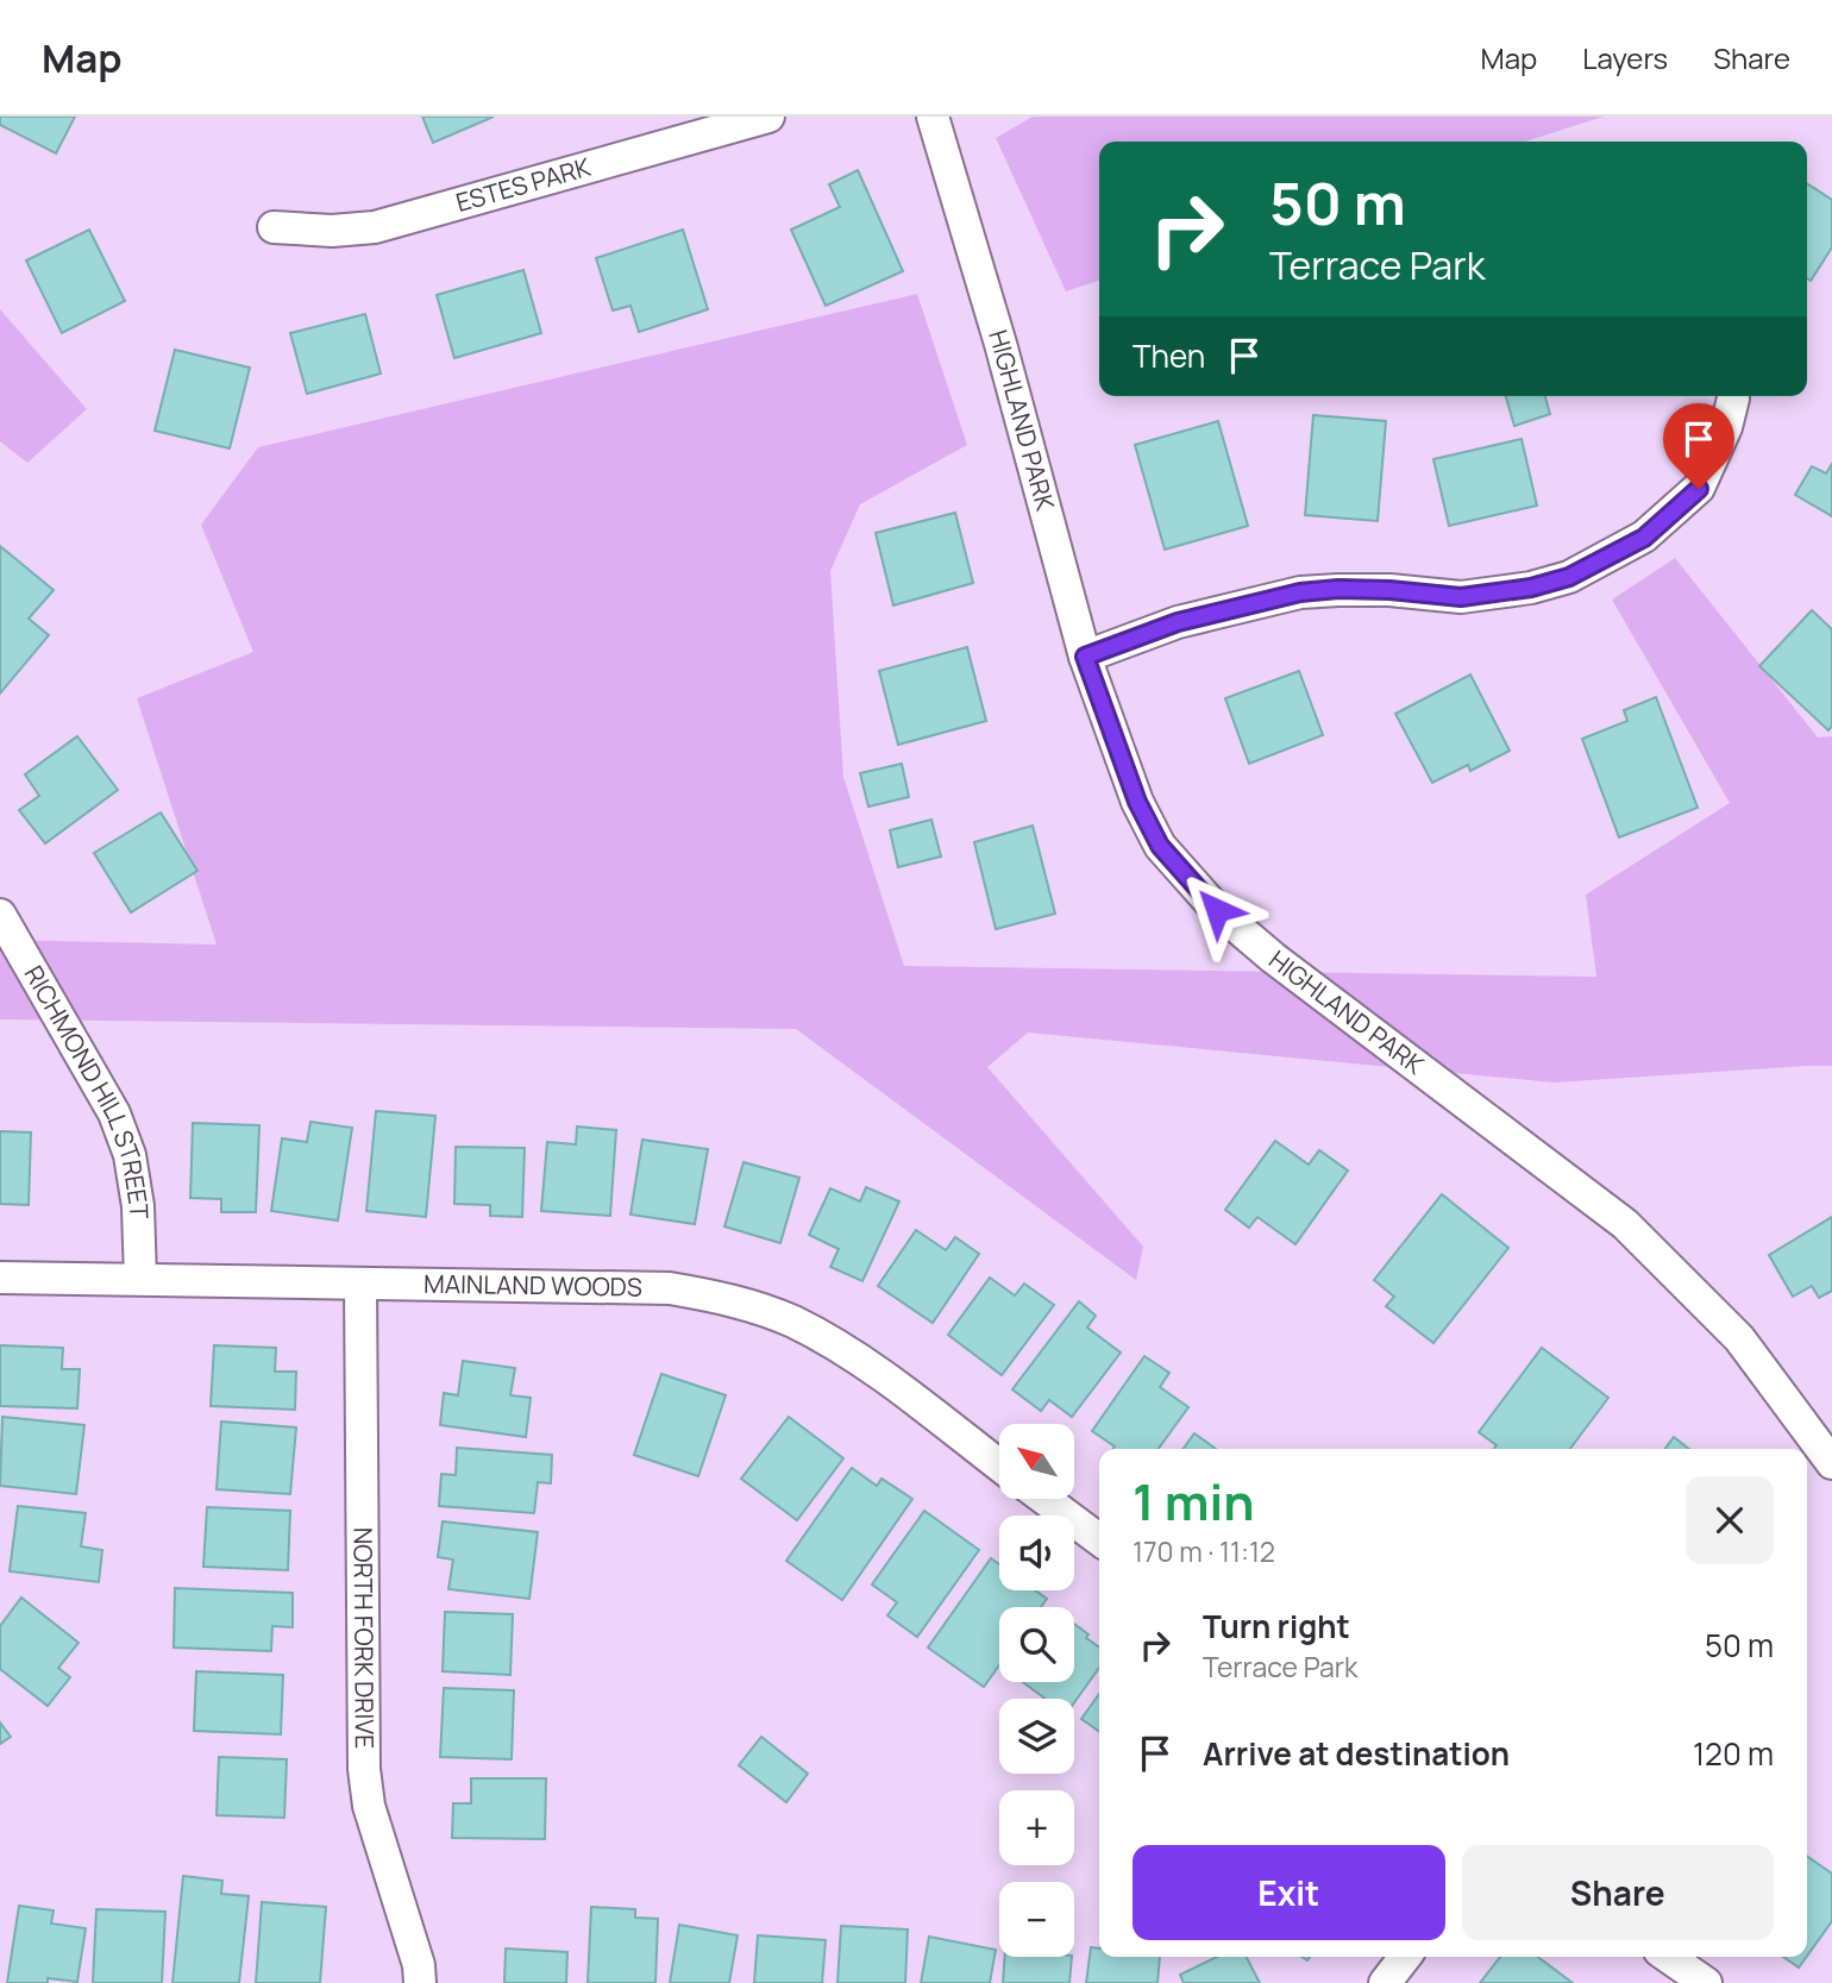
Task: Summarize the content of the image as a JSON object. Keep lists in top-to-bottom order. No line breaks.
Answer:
{"streets":{"street":["ESTES PARK","HIGHLAND PARK","RICHMOND HILL STREET","MAINLAND WOODS","NORTH FORK DRIVE"]},"crossings":[["RICHMOND HILL STREET","MAINLAND WOODS"],["MAINLAND WOODS","NORTH FORK DRIVE"]],"north":"top left","page":{"header":"Map","nav":["Map","Layers","Share"],"turn":["50 m","Terrace Park"],"then":"Then","map_buttons":["+","−"],"heading":["1 min","170 m · 11:12"],"list":[{"name":"Turn right","note":"Terrace Park","value":"50 m"},{"name":"Arrive at destination","value":"120 m"}],"buttons":["Exit","Share"]}}
